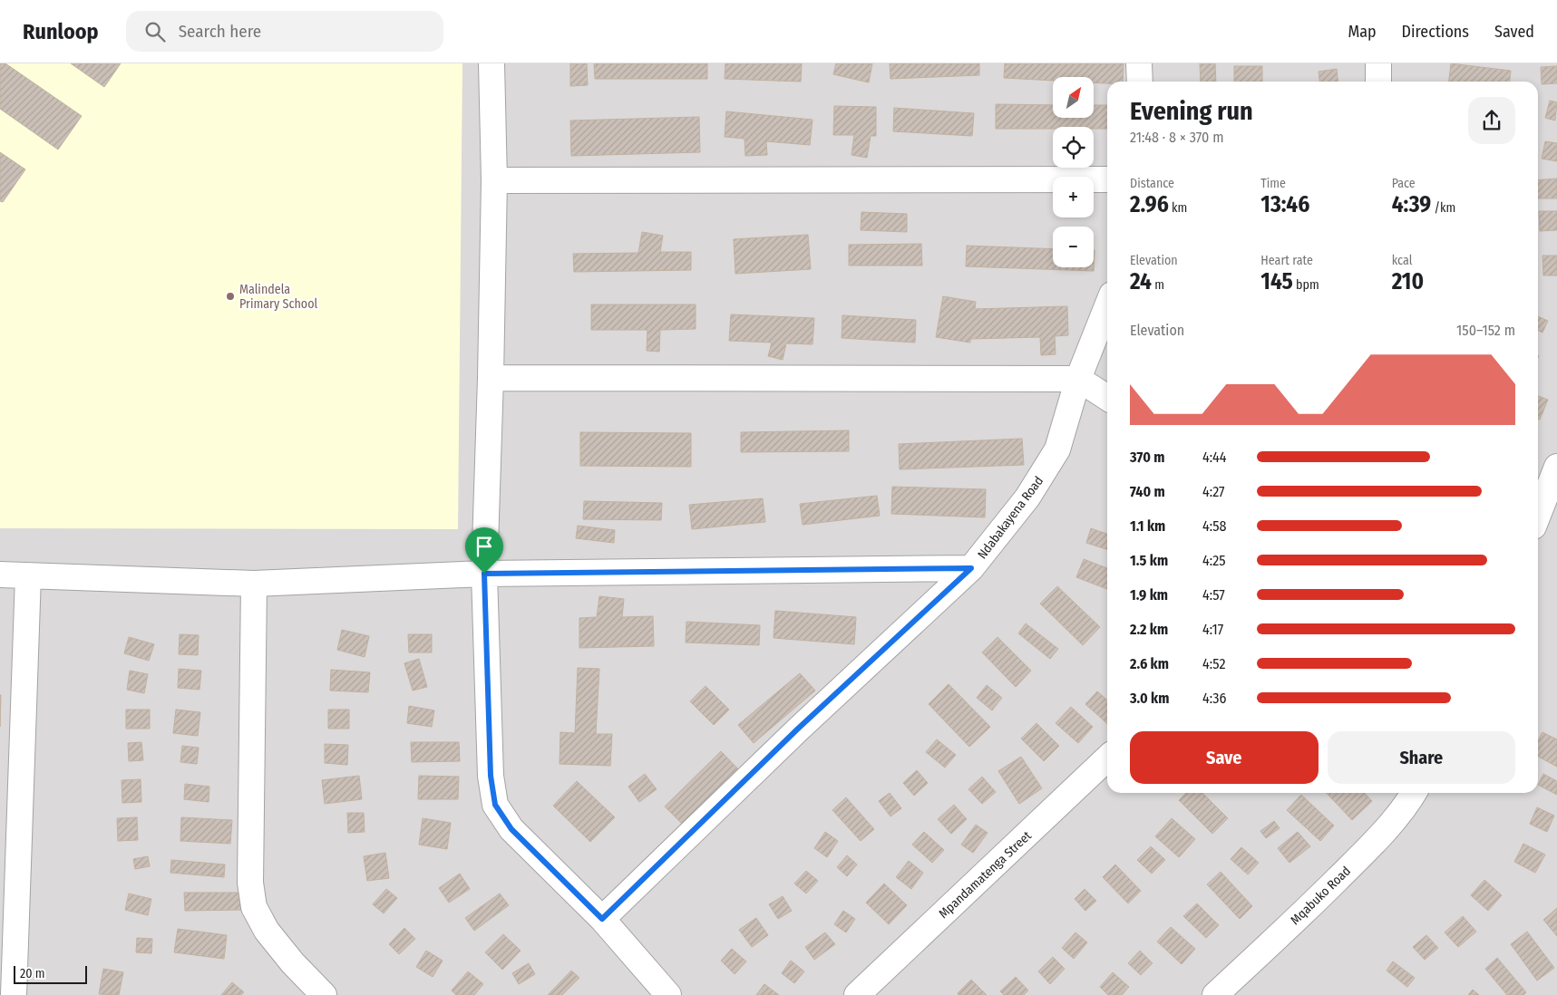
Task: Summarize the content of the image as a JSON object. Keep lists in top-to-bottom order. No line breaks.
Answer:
{"streets":{"street":["Ndabakayena Road","Mpandamatenga Street","Mqabuko Road"]},"places":["Malindela Primary School"],"scale_bar":"20 m","north":"top right","page":{"header":"Runloop","search":"Search here","nav":["Map","Directions","Saved"],"map_buttons":["+","−"],"heading":["Evening run","21:48 · 8 × 370 m"],"stats":[["Distance","2.96 km"],["Time","13:46"],["Pace","4:39 /km"],["Elevation","24 m"],["Heart rate","145 bpm"],["kcal","210"]],"chart":["Elevation","150–152 m"],"list":[{"name":"370 m","note":"4:44"},{"name":"740 m","note":"4:27"},{"name":"1.1 km","note":"4:58"},{"name":"1.5 km","note":"4:25"},{"name":"1.9 km","note":"4:57"},{"name":"2.2 km","note":"4:17"},{"name":"2.6 km","note":"4:52"},{"name":"3.0 km","note":"4:36"}],"buttons":["Save","Share"],"scale":"20 m"}}
